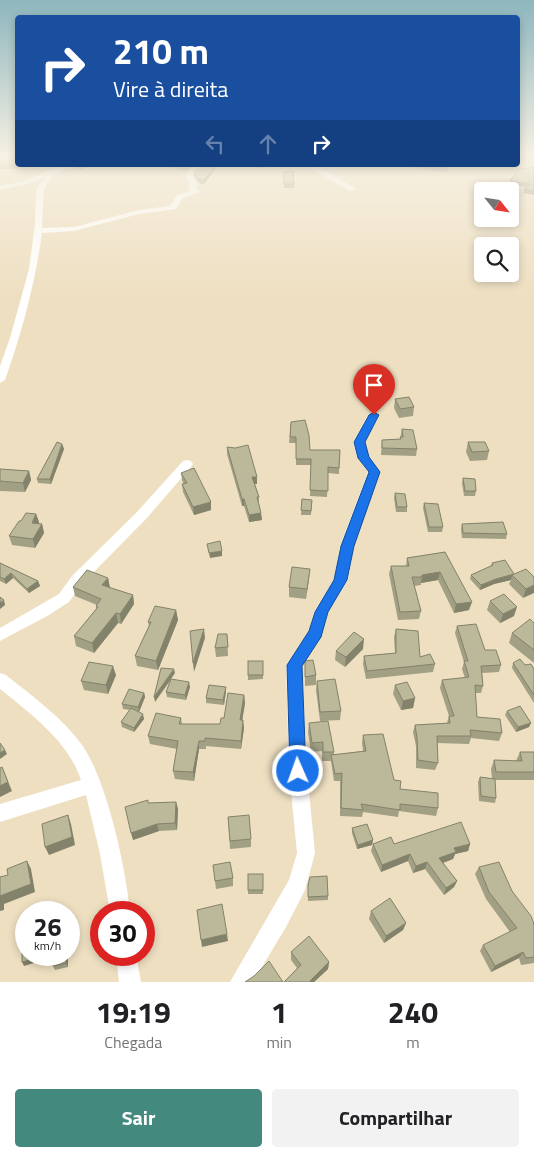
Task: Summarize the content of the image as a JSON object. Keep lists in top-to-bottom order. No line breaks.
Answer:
{"north":"bottom right","page":{"turn":["210 m","Vire à direita"],"speed":"26 km/h","limit":"30","eta":["19:19","Chegada","1","min","240","m"],"buttons":["Sair","Compartilhar"]}}
